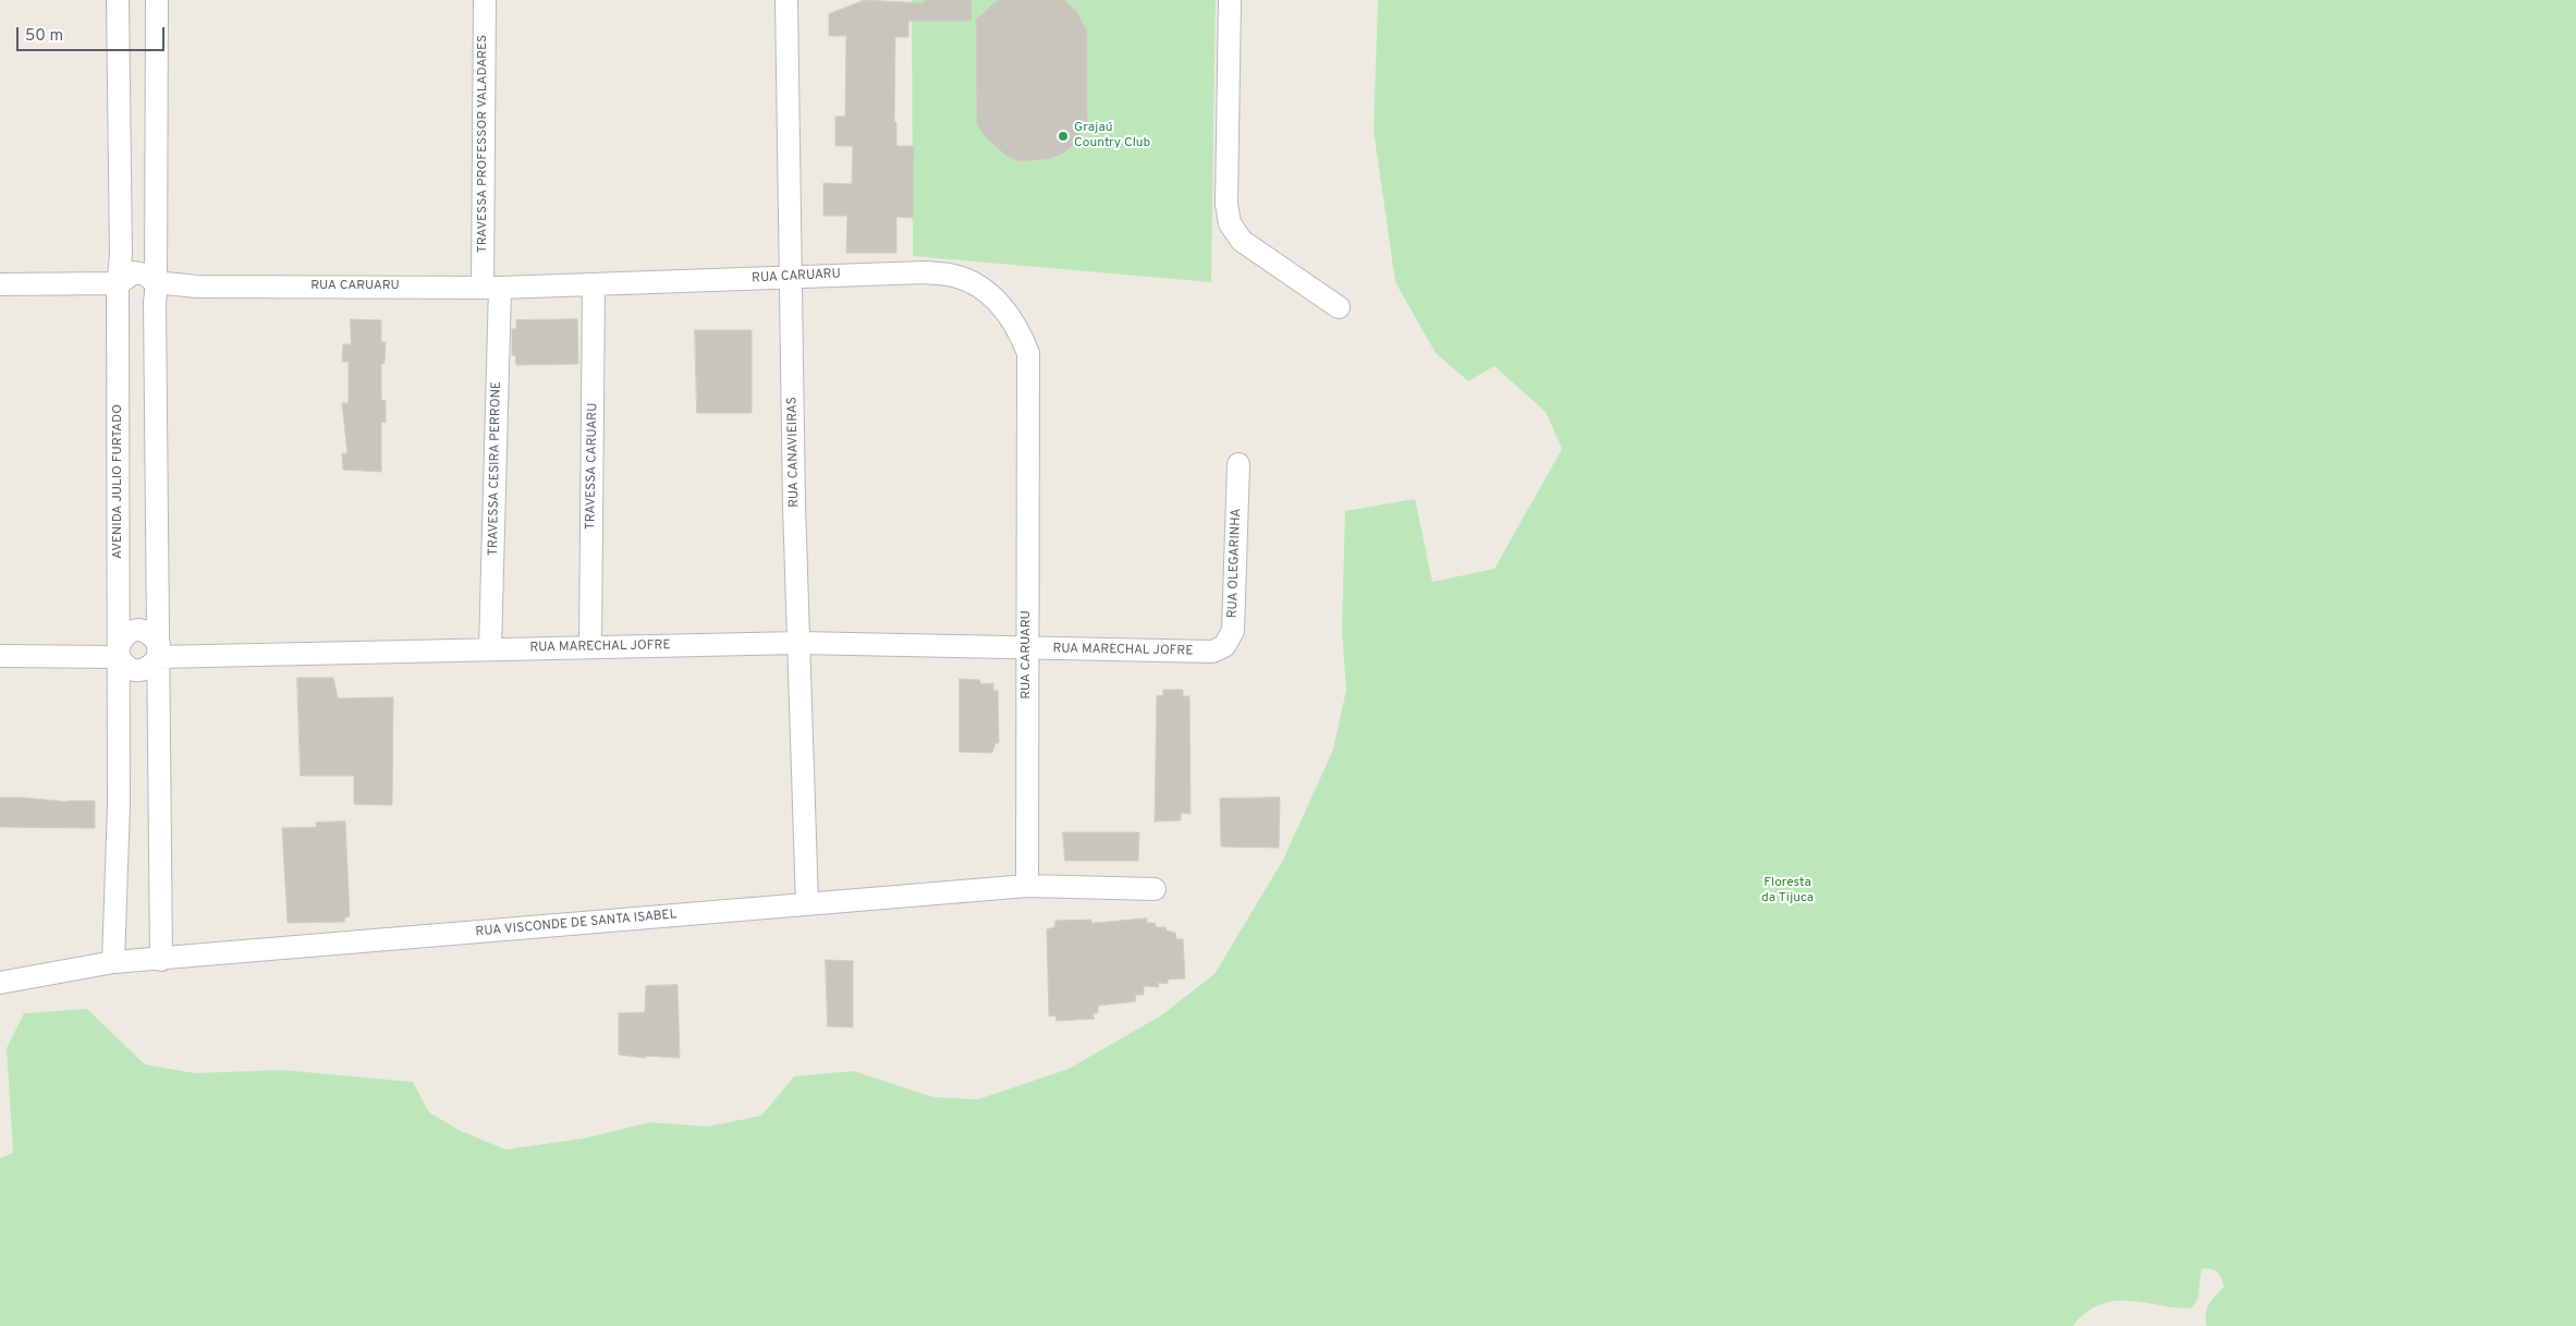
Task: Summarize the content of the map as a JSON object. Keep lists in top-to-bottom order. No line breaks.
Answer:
{"streets":{"street":["TRAVESSA PROFESSOR VALADARES","RUA CARUARU","RUA CANAVIEIRAS","TRAVESSA CARUARU","TRAVESSA CESIRA PERRONE","AVENIDA JULIO FURTADO","RUA OLEGARINHA","RUA MARECHAL JOFRE","RUA VISCONDE DE SANTA ISABEL"]},"crossings":[["TRAVESSA PROFESSOR VALADARES","RUA CARUARU"],["TRAVESSA PROFESSOR VALADARES","TRAVESSA CESIRA PERRONE"],["RUA CARUARU","RUA CANAVIEIRAS"],["RUA CARUARU","TRAVESSA CARUARU"],["RUA CARUARU","TRAVESSA CESIRA PERRONE"],["RUA CARUARU","AVENIDA JULIO FURTADO"],["RUA CARUARU","RUA MARECHAL JOFRE"],["RUA CARUARU","RUA VISCONDE DE SANTA ISABEL"],["RUA CANAVIEIRAS","RUA MARECHAL JOFRE"],["RUA CANAVIEIRAS","RUA VISCONDE DE SANTA ISABEL"],["TRAVESSA CARUARU","RUA MARECHAL JOFRE"],["TRAVESSA CESIRA PERRONE","RUA MARECHAL JOFRE"],["AVENIDA JULIO FURTADO","RUA MARECHAL JOFRE"],["AVENIDA JULIO FURTADO","RUA VISCONDE DE SANTA ISABEL"],["RUA OLEGARINHA","RUA MARECHAL JOFRE"]],"parks":["Floresta da Tijuca"],"places":["Grajaú Country Club"],"scale_bar":"50 m"}
